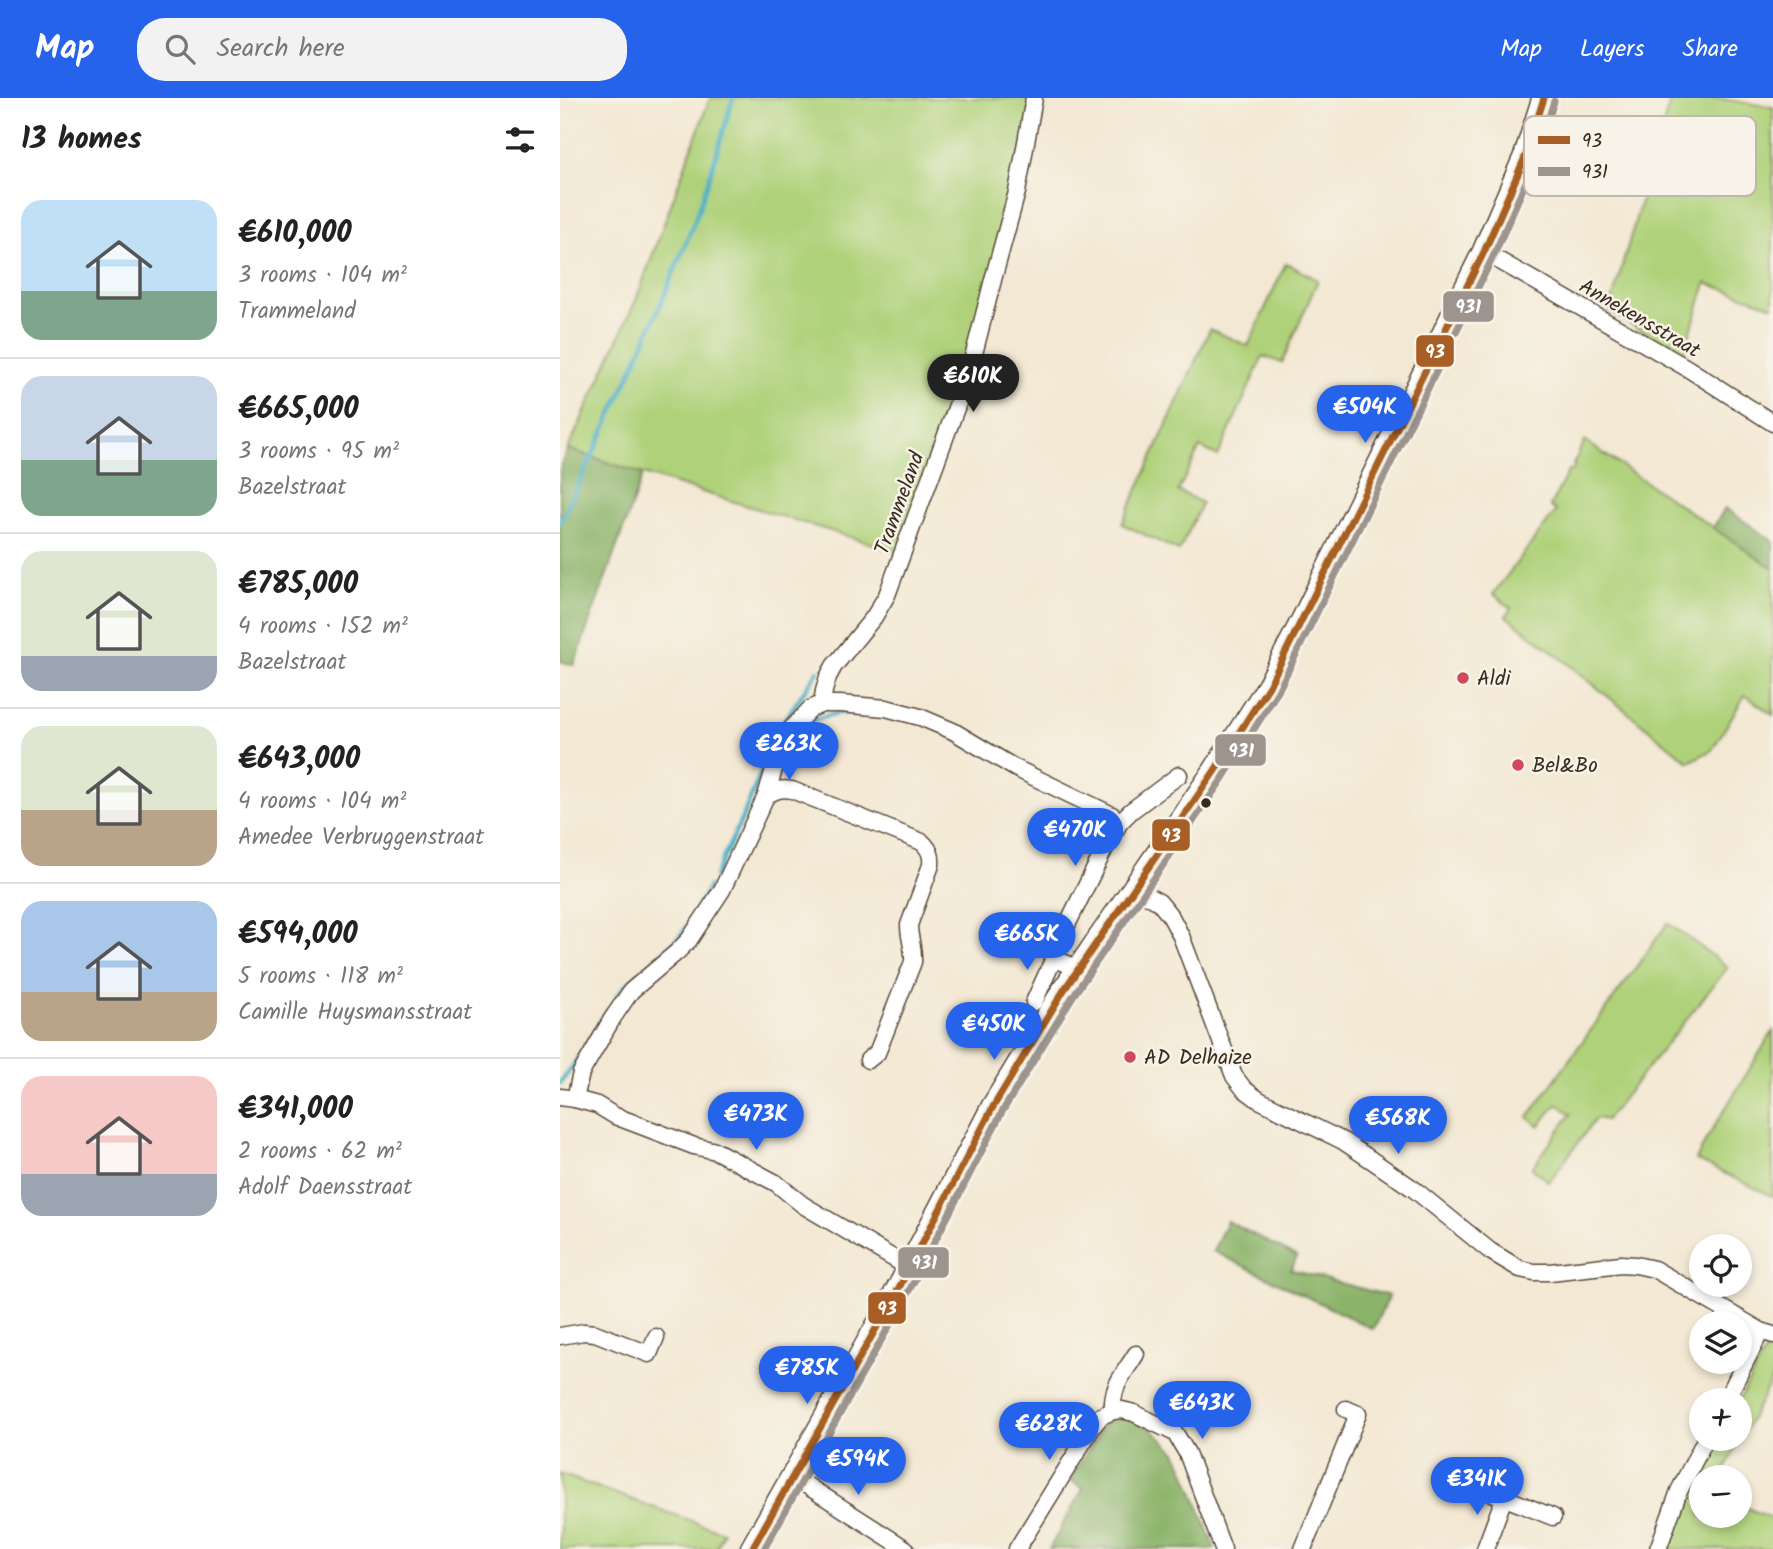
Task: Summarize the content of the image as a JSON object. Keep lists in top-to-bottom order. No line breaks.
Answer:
{"streets":{"street":["Annekensstraat","Trammeland"]},"places":["Aldi","Bel&Bo","AD Delhaize"],"lines":["transit line 93","transit line 931"],"legend":["93","931"],"page":{"header":"Map","search":"Search here","nav":["Map","Layers","Share"],"heading":"13 homes","list":[{"name":"€610,000","note":"3 rooms · 104 m² · Trammeland"},{"name":"€665,000","note":"3 rooms · 95 m² · Bazelstraat"},{"name":"€785,000","note":"4 rooms · 152 m² · Bazelstraat"},{"name":"€643,000","note":"4 rooms · 104 m² · Amedee Verbruggenstraat"},{"name":"€594,000","note":"5 rooms · 118 m² · Camille Huysmansstraat"},{"name":"€341,000","note":"2 rooms · 62 m² · Adolf Daensstraat"}],"price":["€610K","€504K","€263K","€470K","€665K","€450K","€473K","€568K","€785K","€643K","€628K","€594K","€341K"],"map_buttons":["+","−"]}}
